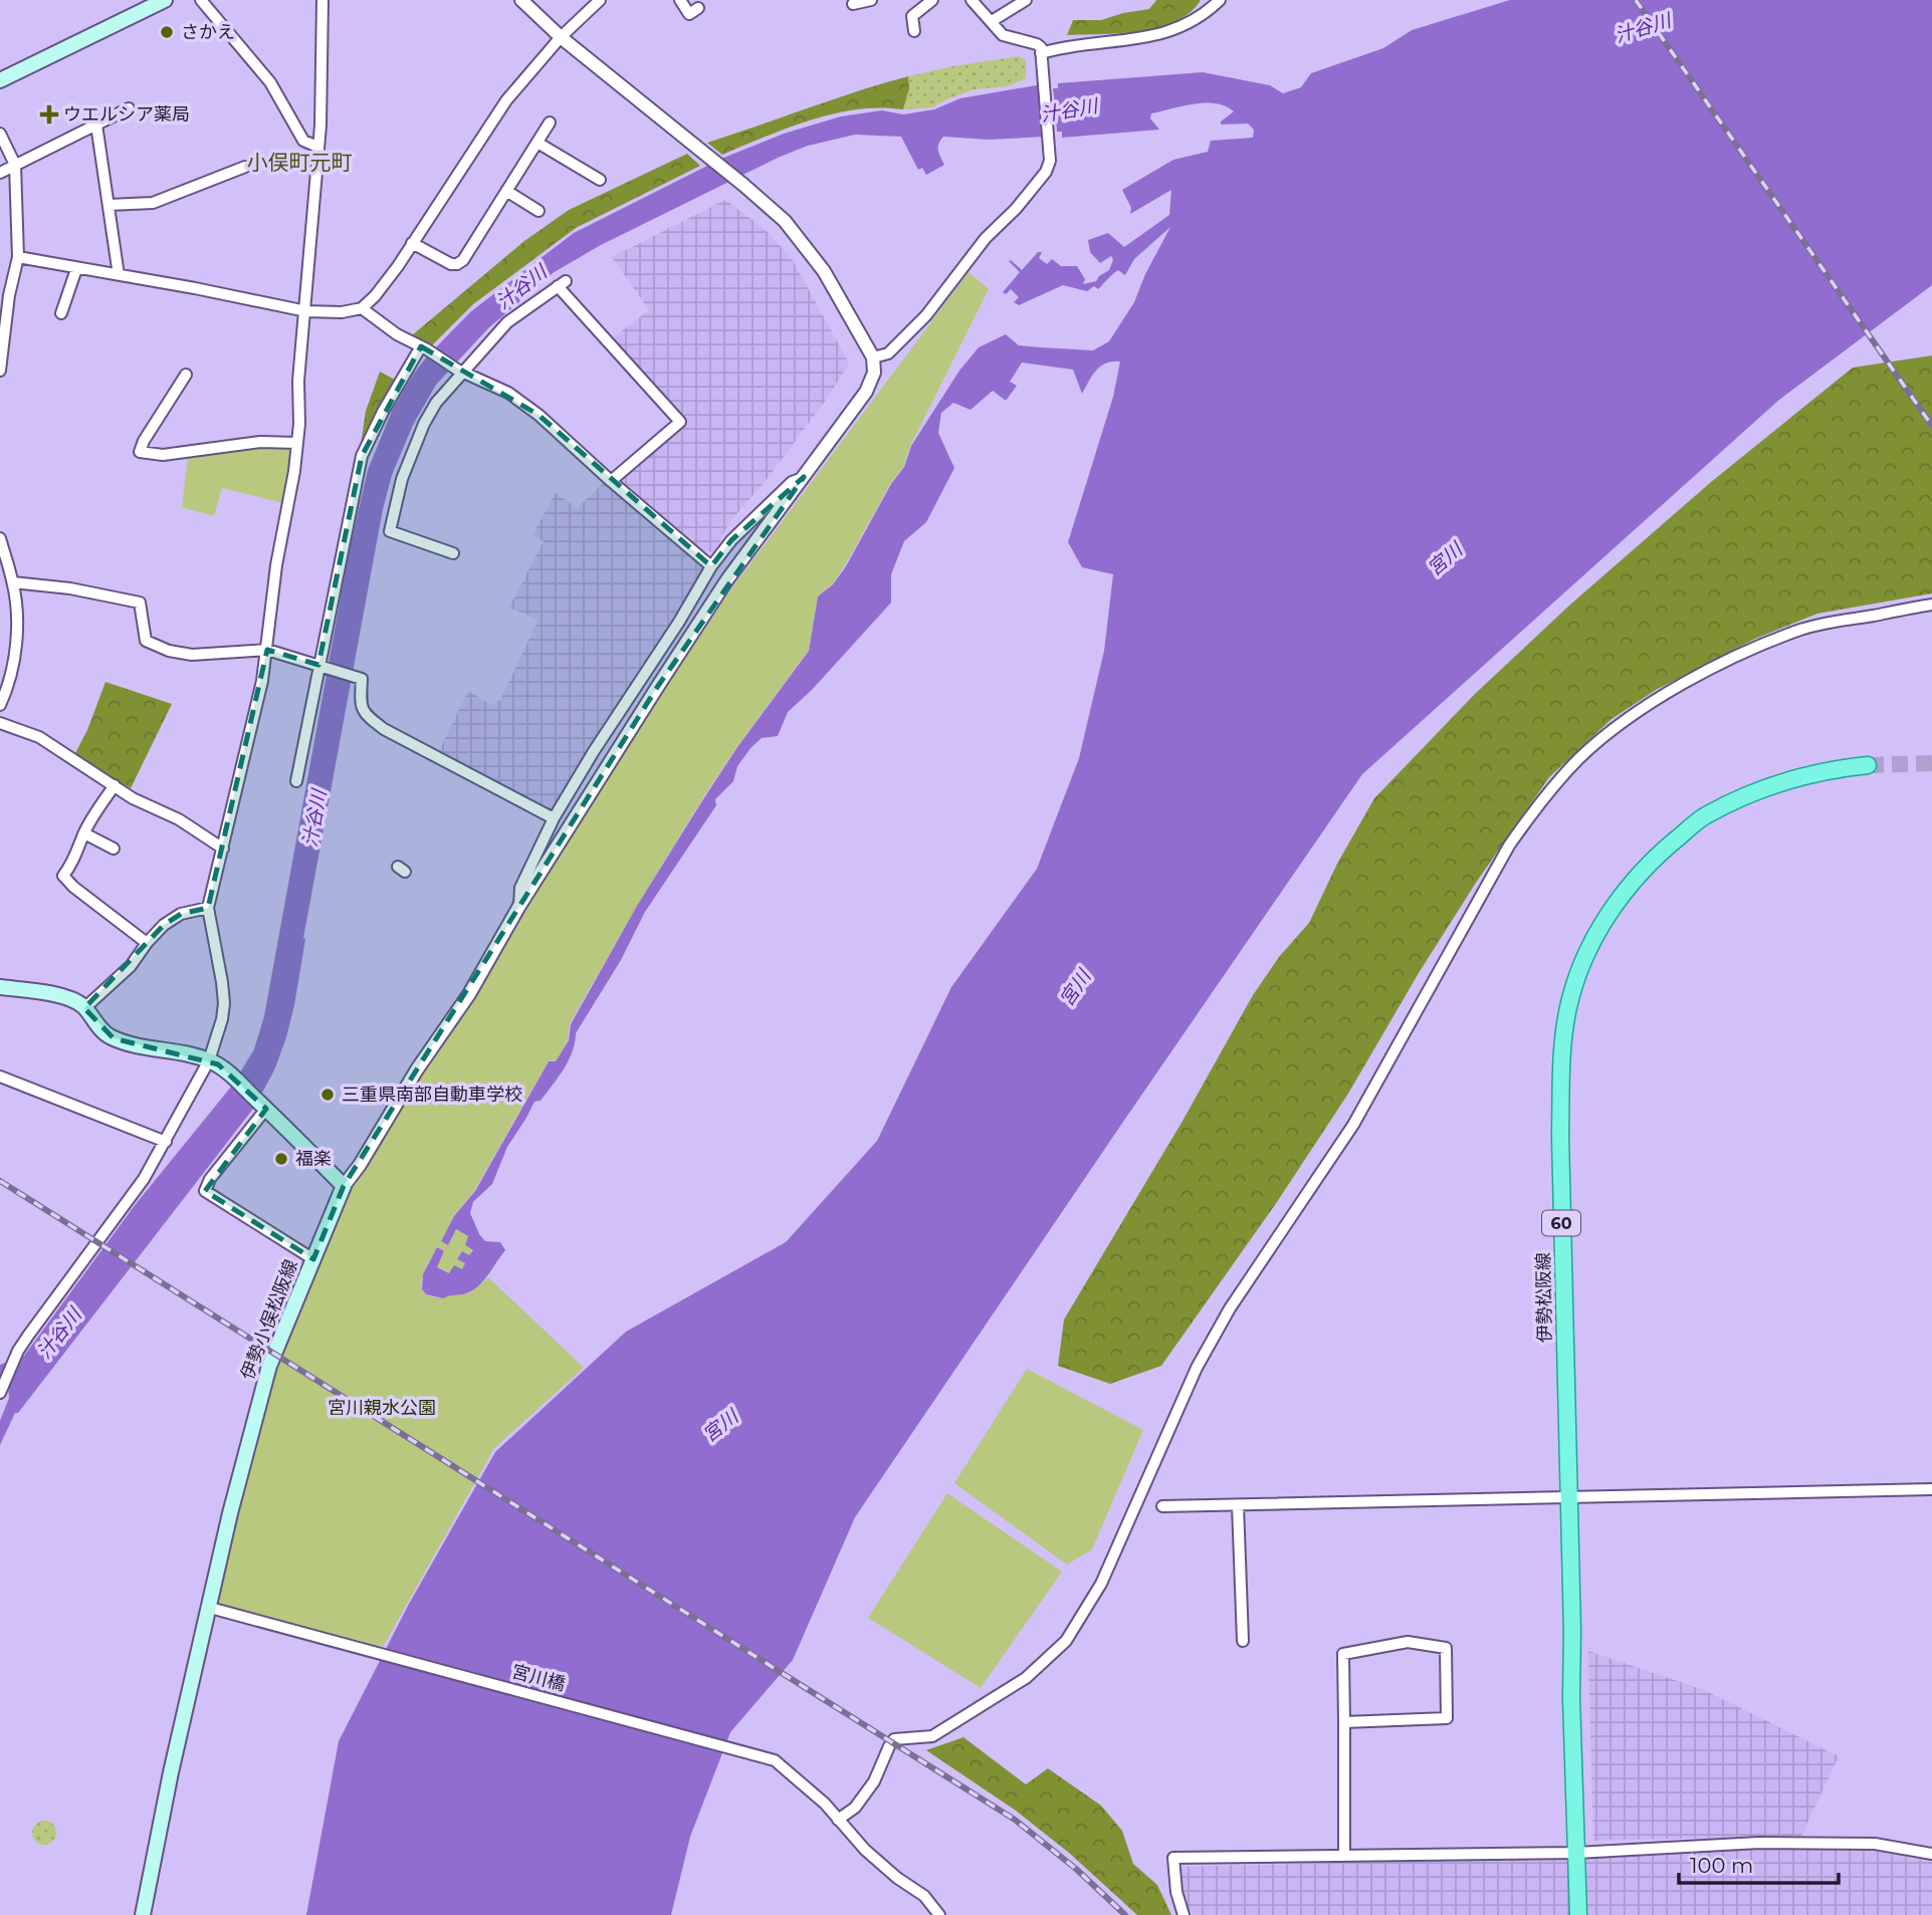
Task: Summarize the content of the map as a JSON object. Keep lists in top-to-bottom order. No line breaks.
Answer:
{"streets":{"main road":["60","伊勢松阪線","伊勢小俣松阪線"],"street":["宮川橋"]},"crossings":[["伊勢小俣松阪線","宮川橋"]],"districts":["小俣町元町"],"water":["汁谷川","宮川"],"parks":["宮川親水公園"],"places":{"other":["さかえ","三重県南部自動車学校","福楽"],"health":["ウエルシア薬局"]},"scale_bar":"100 m"}
